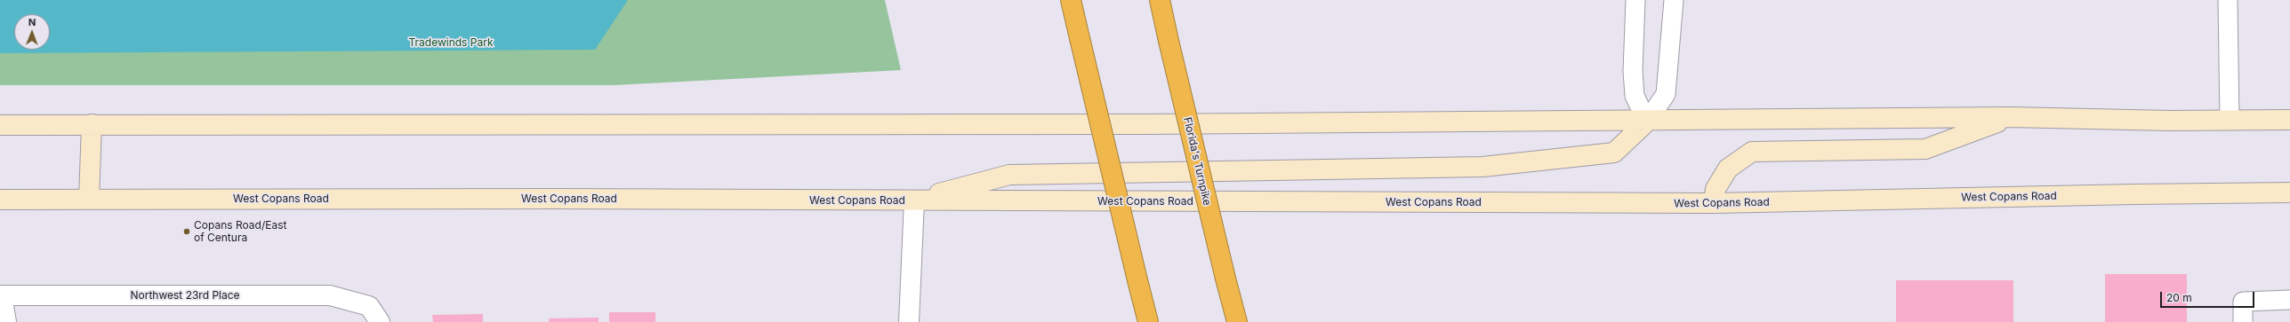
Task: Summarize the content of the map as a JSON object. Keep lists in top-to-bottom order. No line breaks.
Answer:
{"streets":{"highway":["Florida's Turnpike"],"main road":["West Copans Road"],"street":["Northwest 23rd Place"]},"parks":["Tradewinds Park"],"places":["Copans Road/East of Centura"],"scale_bar":"20 m","north":"top"}
